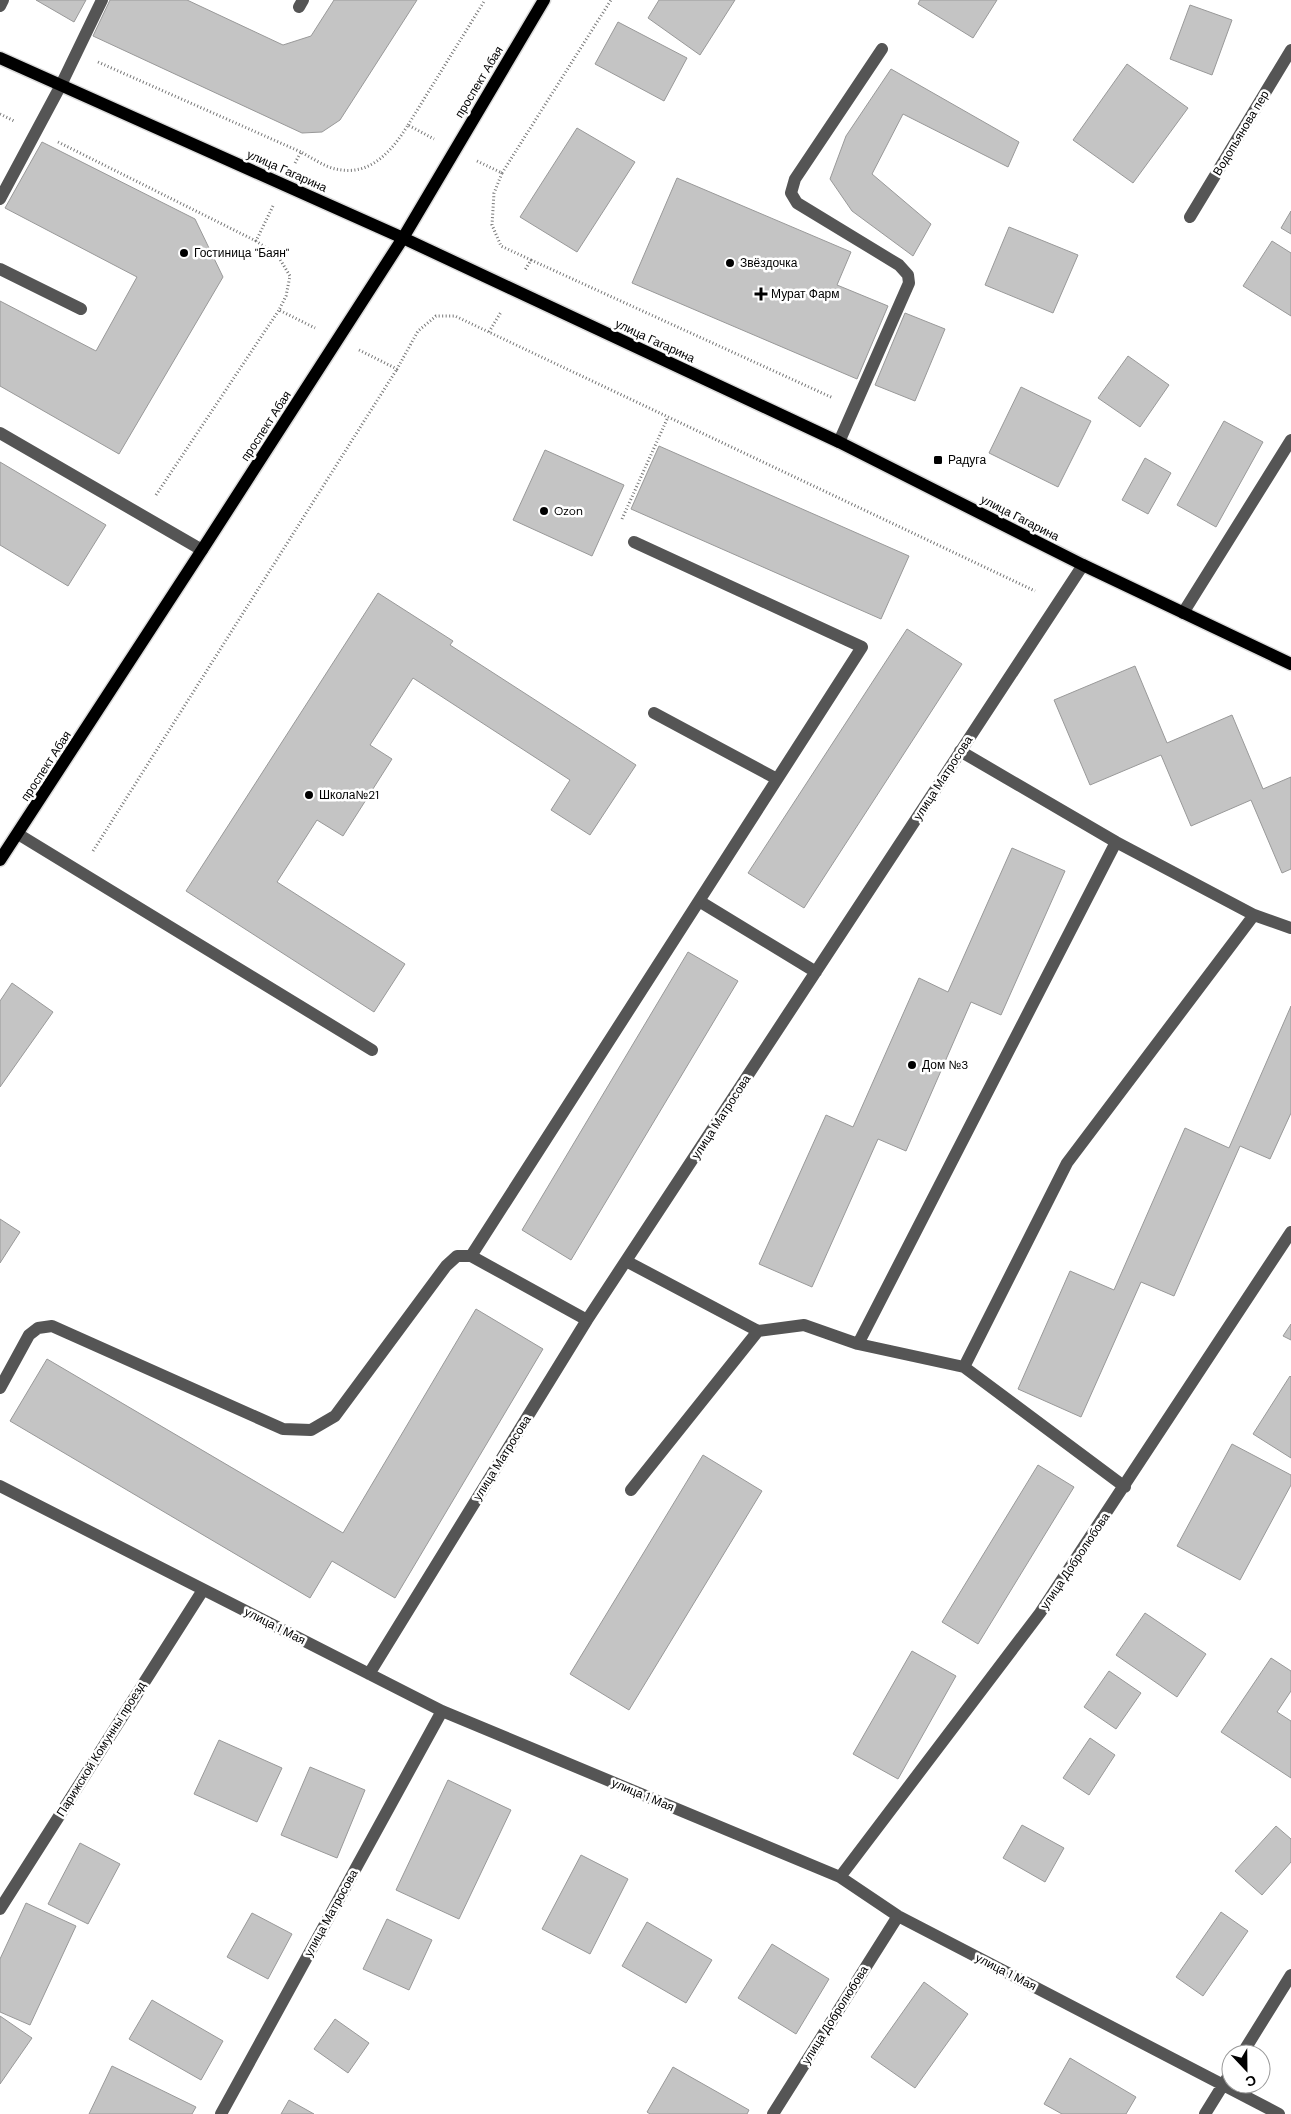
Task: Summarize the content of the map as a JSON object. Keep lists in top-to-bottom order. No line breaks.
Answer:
{"streets":{"main road":["проспект Абая","улица Гагарина"],"street":["Водопьянова пер","улица Матросова","улица Добролюбова","улица 1 Мая","Парижской Комунны проезд"]},"crossings":[["проспект Абая","улица Гагарина"],["улица Гагарина","улица Матросова"],["улица Матросова","улица 1 Мая"],["улица Добролюбова","улица 1 Мая"],["улица 1 Мая","Парижской Комунны проезд"]],"places":{"other":["Гостиница \"Баян\"","Звёздочка","Ozon","Школа№21","Дом №3"],"health":["Мурат Фарм"],"transit":["Радуга"]},"north":"bottom"}
